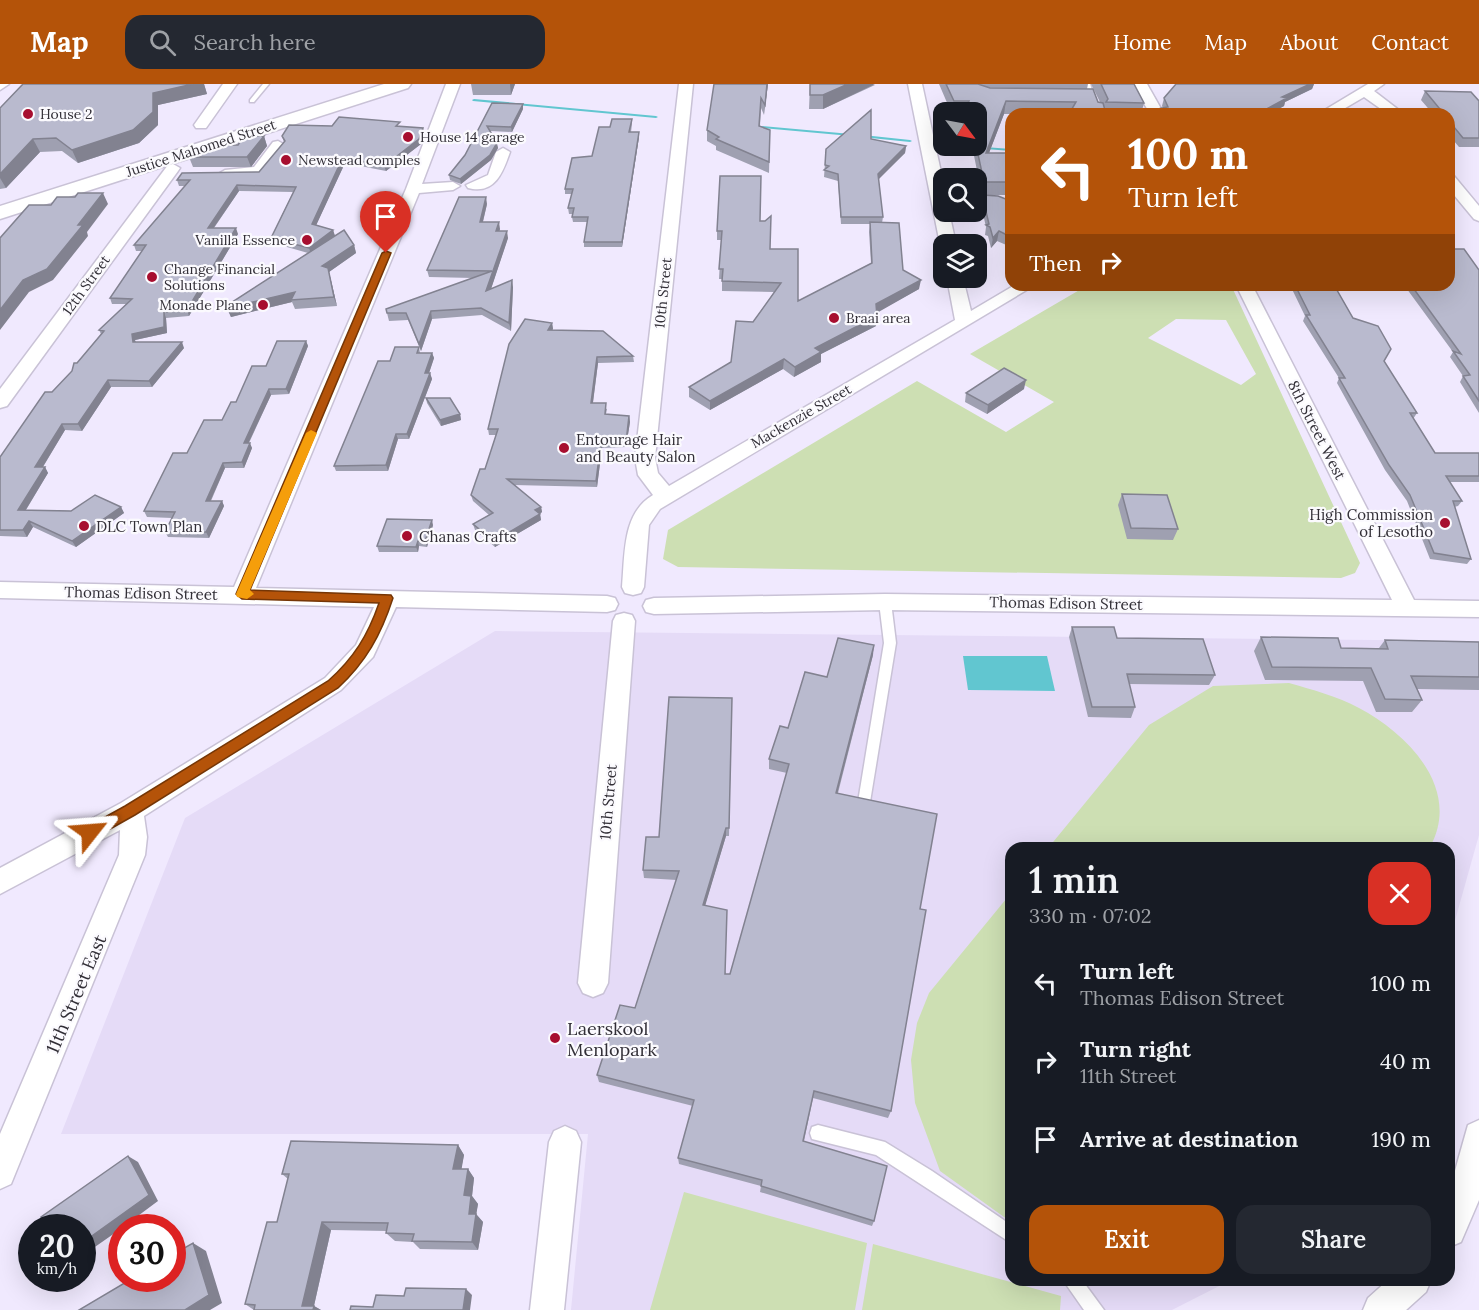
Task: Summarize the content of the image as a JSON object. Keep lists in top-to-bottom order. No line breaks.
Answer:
{"streets":{"main road":["Justice Mahomed Street"],"street":["12th Street","10th Street","Mackenzie Street","8th Street West","Thomas Edison Street","11th Street East"]},"crossings":[["10th Street","Mackenzie Street"],["10th Street","Thomas Edison Street"],["Mackenzie Street","Thomas Edison Street"],["8th Street West","Thomas Edison Street"]],"places":["House 2","House 14 garage","Newstead comples","Vanilla Essence","Change Financial Solutions","Monade Plane","Braai area","Entourage Hair and Beauty Salon","High Commission of Lesotho","DLC Town Plan","Chanas Crafts","Laerskool Menlopark"],"north":"bottom right","page":{"header":"Map","search":"Search here","nav":["Home","Map","About","Contact"],"turn":["100 m","Turn left"],"then":"Then","heading":["1 min","330 m · 07:02"],"list":[{"name":"Turn left","note":"Thomas Edison Street","value":"100 m"},{"name":"Turn right","note":"11th Street","value":"40 m"},{"name":"Arrive at destination","value":"190 m"}],"buttons":["Exit","Share"],"speed":"20 km/h","limit":"30"}}
